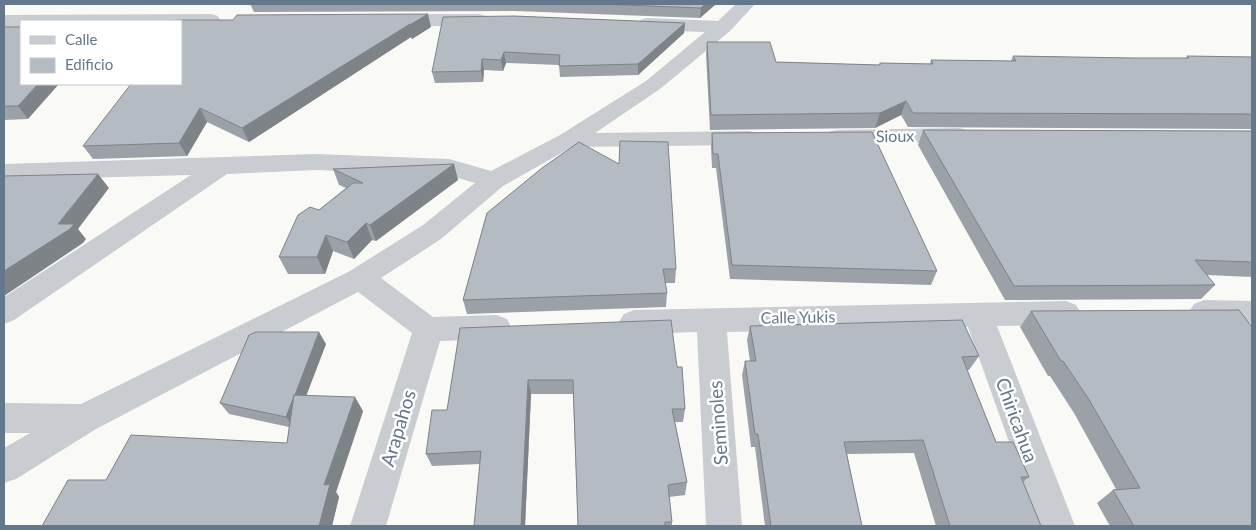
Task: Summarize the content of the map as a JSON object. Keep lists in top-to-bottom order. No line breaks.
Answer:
{"streets":{"street":["Sioux","Calle Yukis","Chiricahua","Seminoles","Arapahos"]},"crossings":[["Calle Yukis","Chiricahua"],["Calle Yukis","Seminoles"]],"legend":["Calle","Edificio"]}
